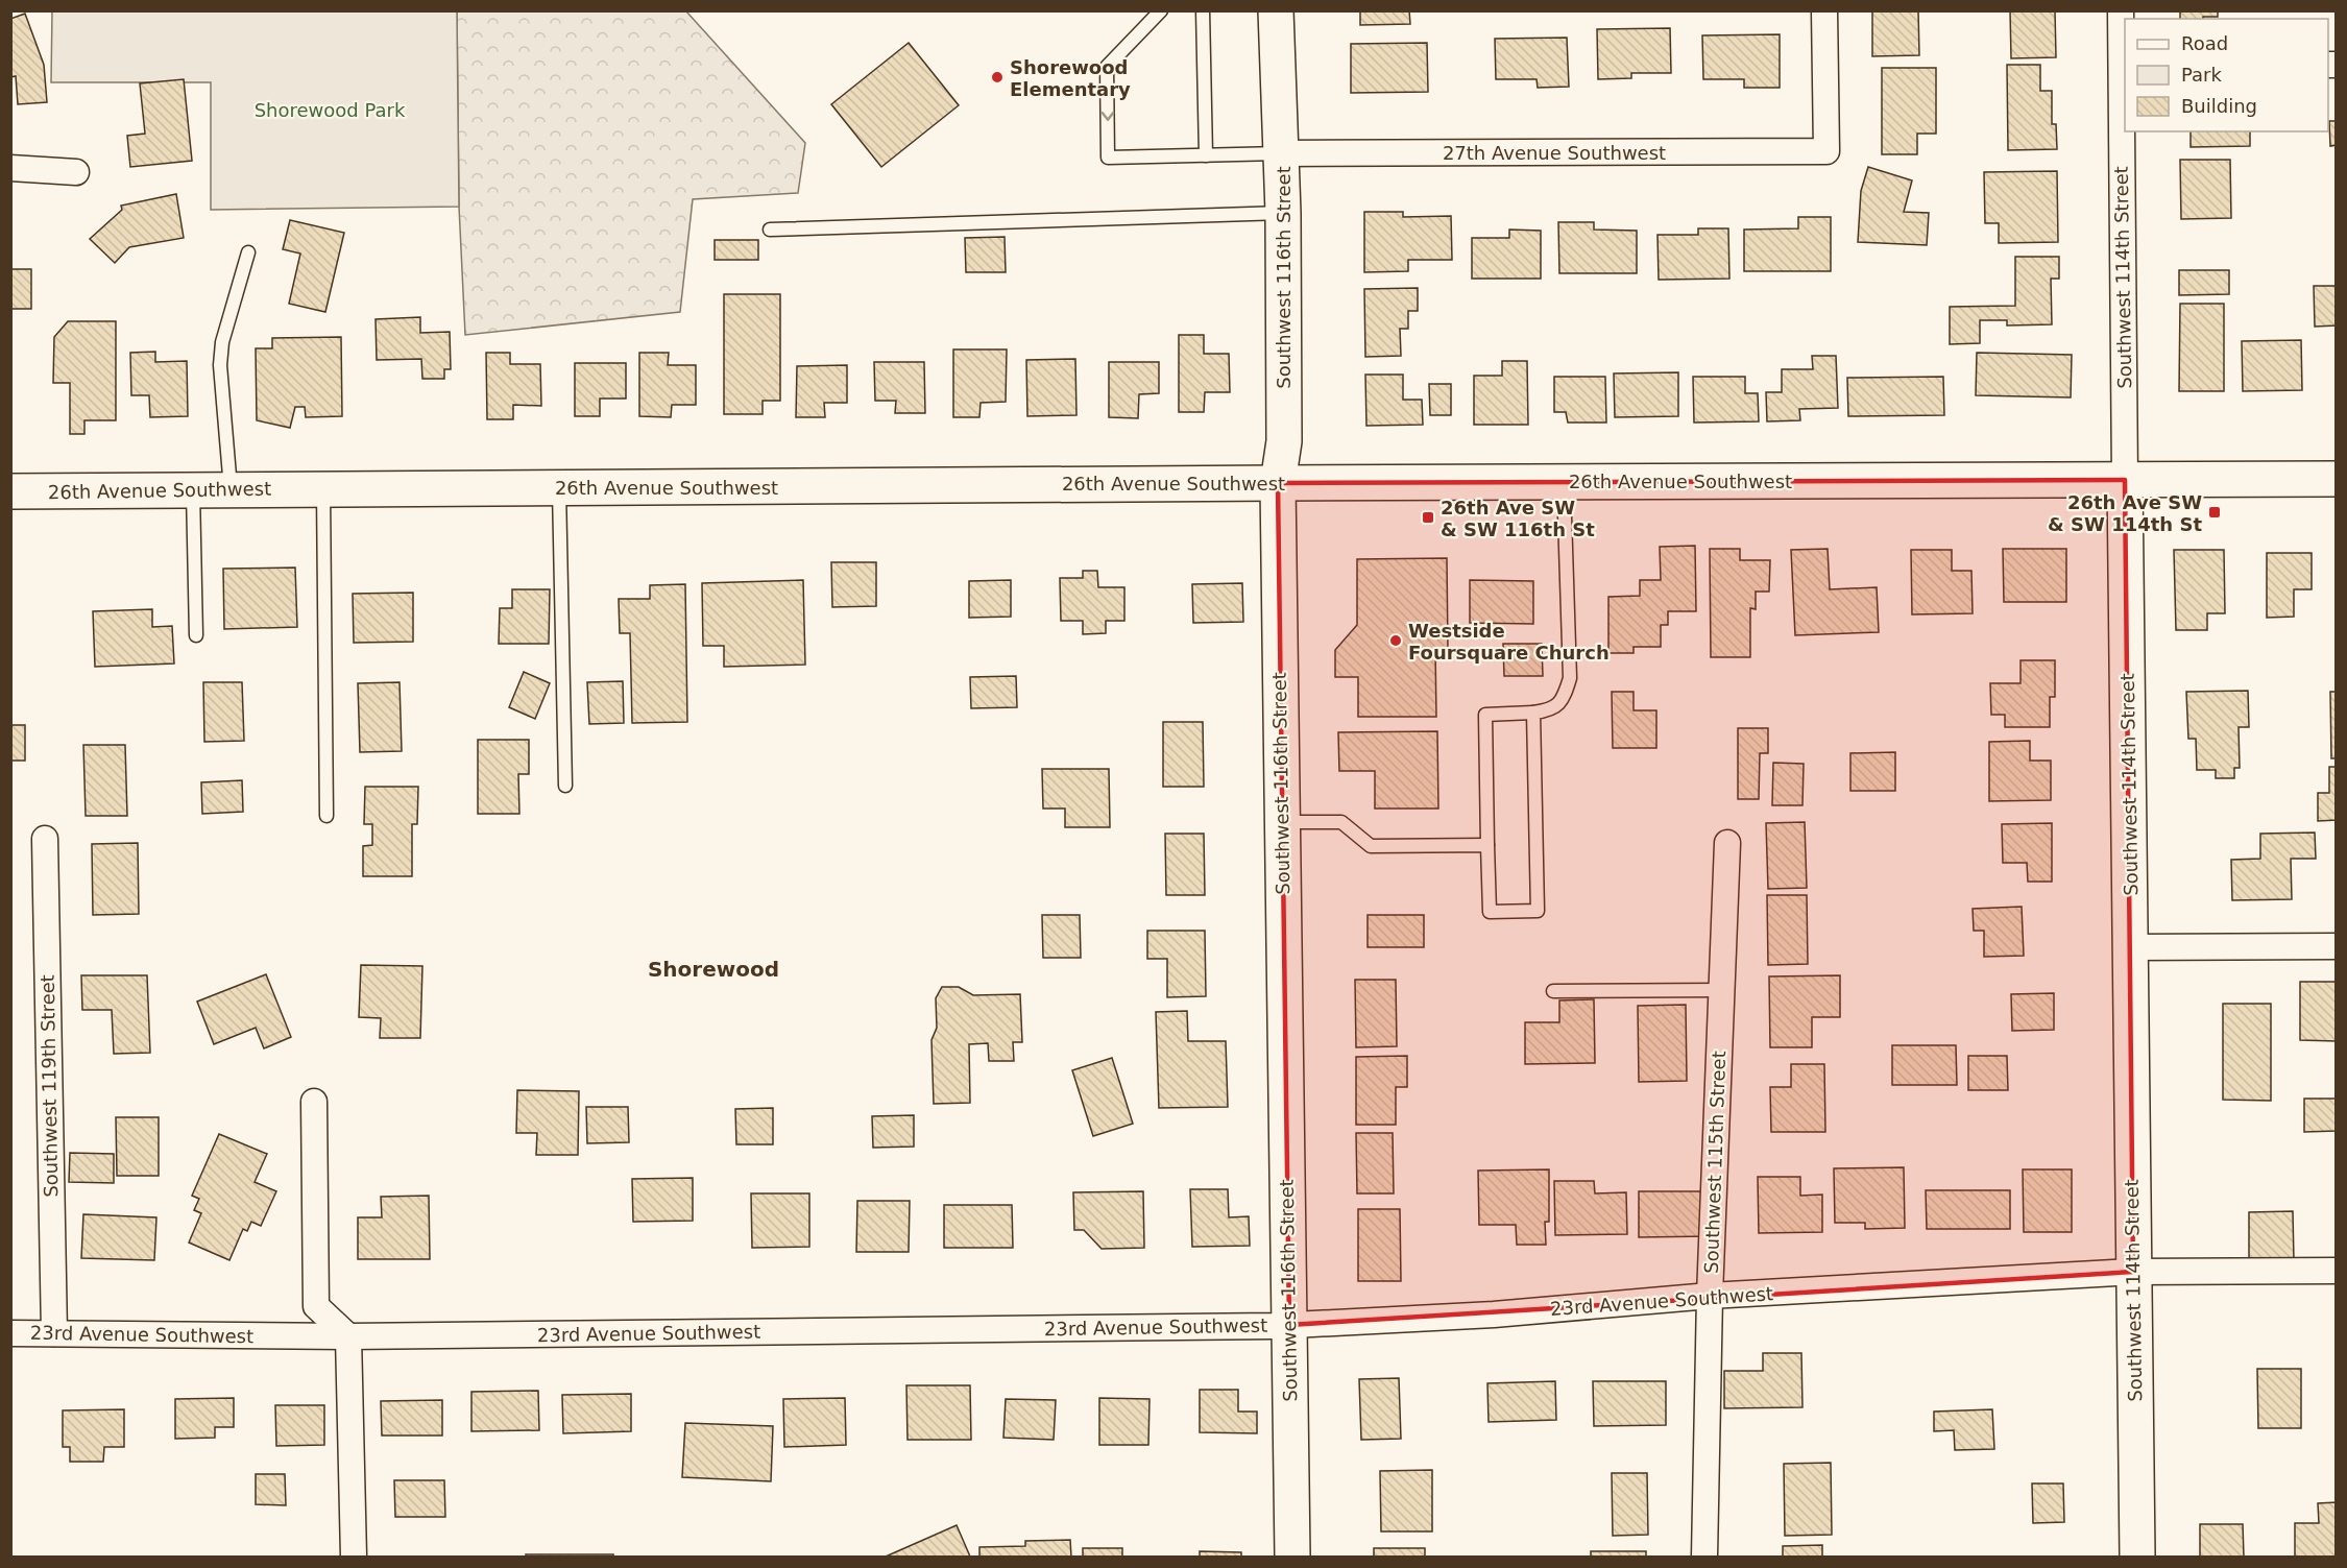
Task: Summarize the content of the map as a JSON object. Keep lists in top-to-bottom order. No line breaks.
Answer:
{"streets":{"street":["27th Avenue Southwest","Southwest 116th Street","Southwest 114th Street","26th Avenue Southwest","Southwest 119th Street","Southwest 115th Street","23rd Avenue Southwest"]},"crossings":[["27th Avenue Southwest","Southwest 116th Street"],["Southwest 116th Street","26th Avenue Southwest"],["Southwest 116th Street","23rd Avenue Southwest"],["Southwest 114th Street","26th Avenue Southwest"],["Southwest 114th Street","23rd Avenue Southwest"],["Southwest 119th Street","23rd Avenue Southwest"],["Southwest 115th Street","23rd Avenue Southwest"]],"districts":["Shorewood"],"parks":["Shorewood Park"],"places":{"other":["Shorewood Elementary","Westside Foursquare Church"],"transit":["26th Ave SW & SW 114th St","26th Ave SW & SW 116th St"]},"legend":["Road","Park","Building"]}
